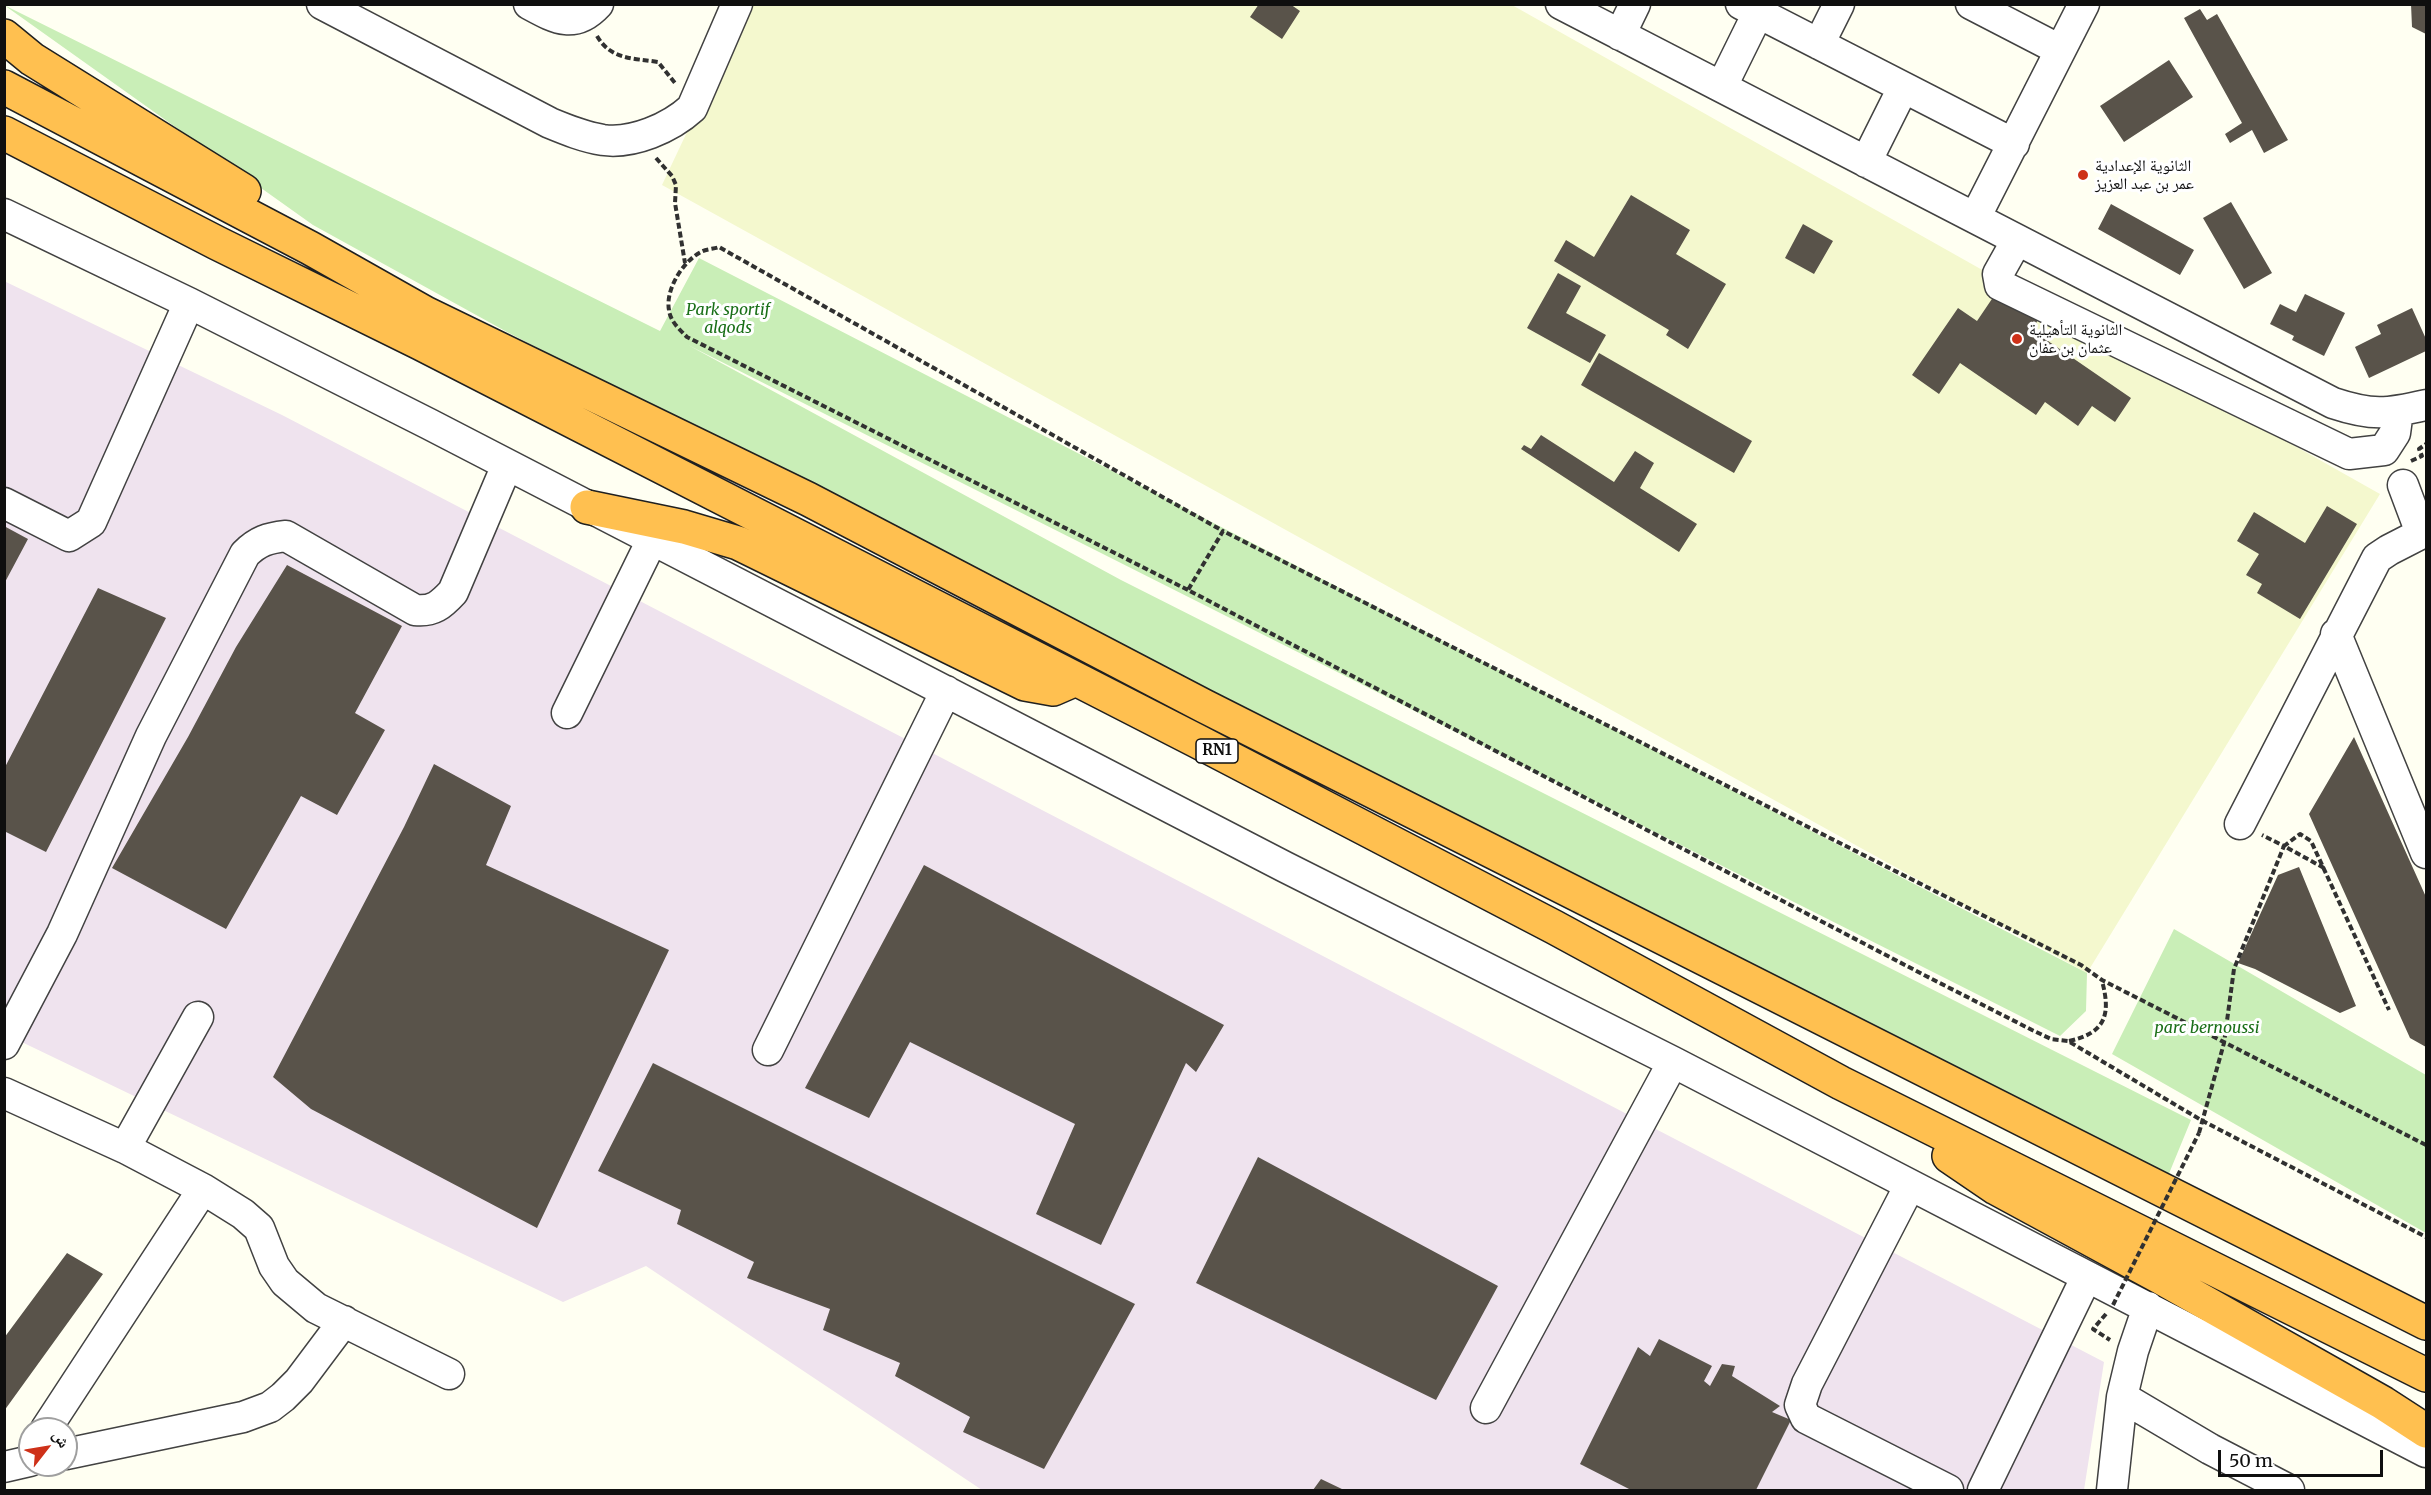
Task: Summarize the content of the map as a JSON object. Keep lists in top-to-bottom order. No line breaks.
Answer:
{"streets":{"highway":["RN1"]},"parks":["Park sportif alqods","parc bernoussi"],"places":["الثانوية الإعدادية عمر بن عبد العزيز","الثانوية التأهيلية عثمان بن عفان"],"scale_bar":"50 m","north":"top right"}
